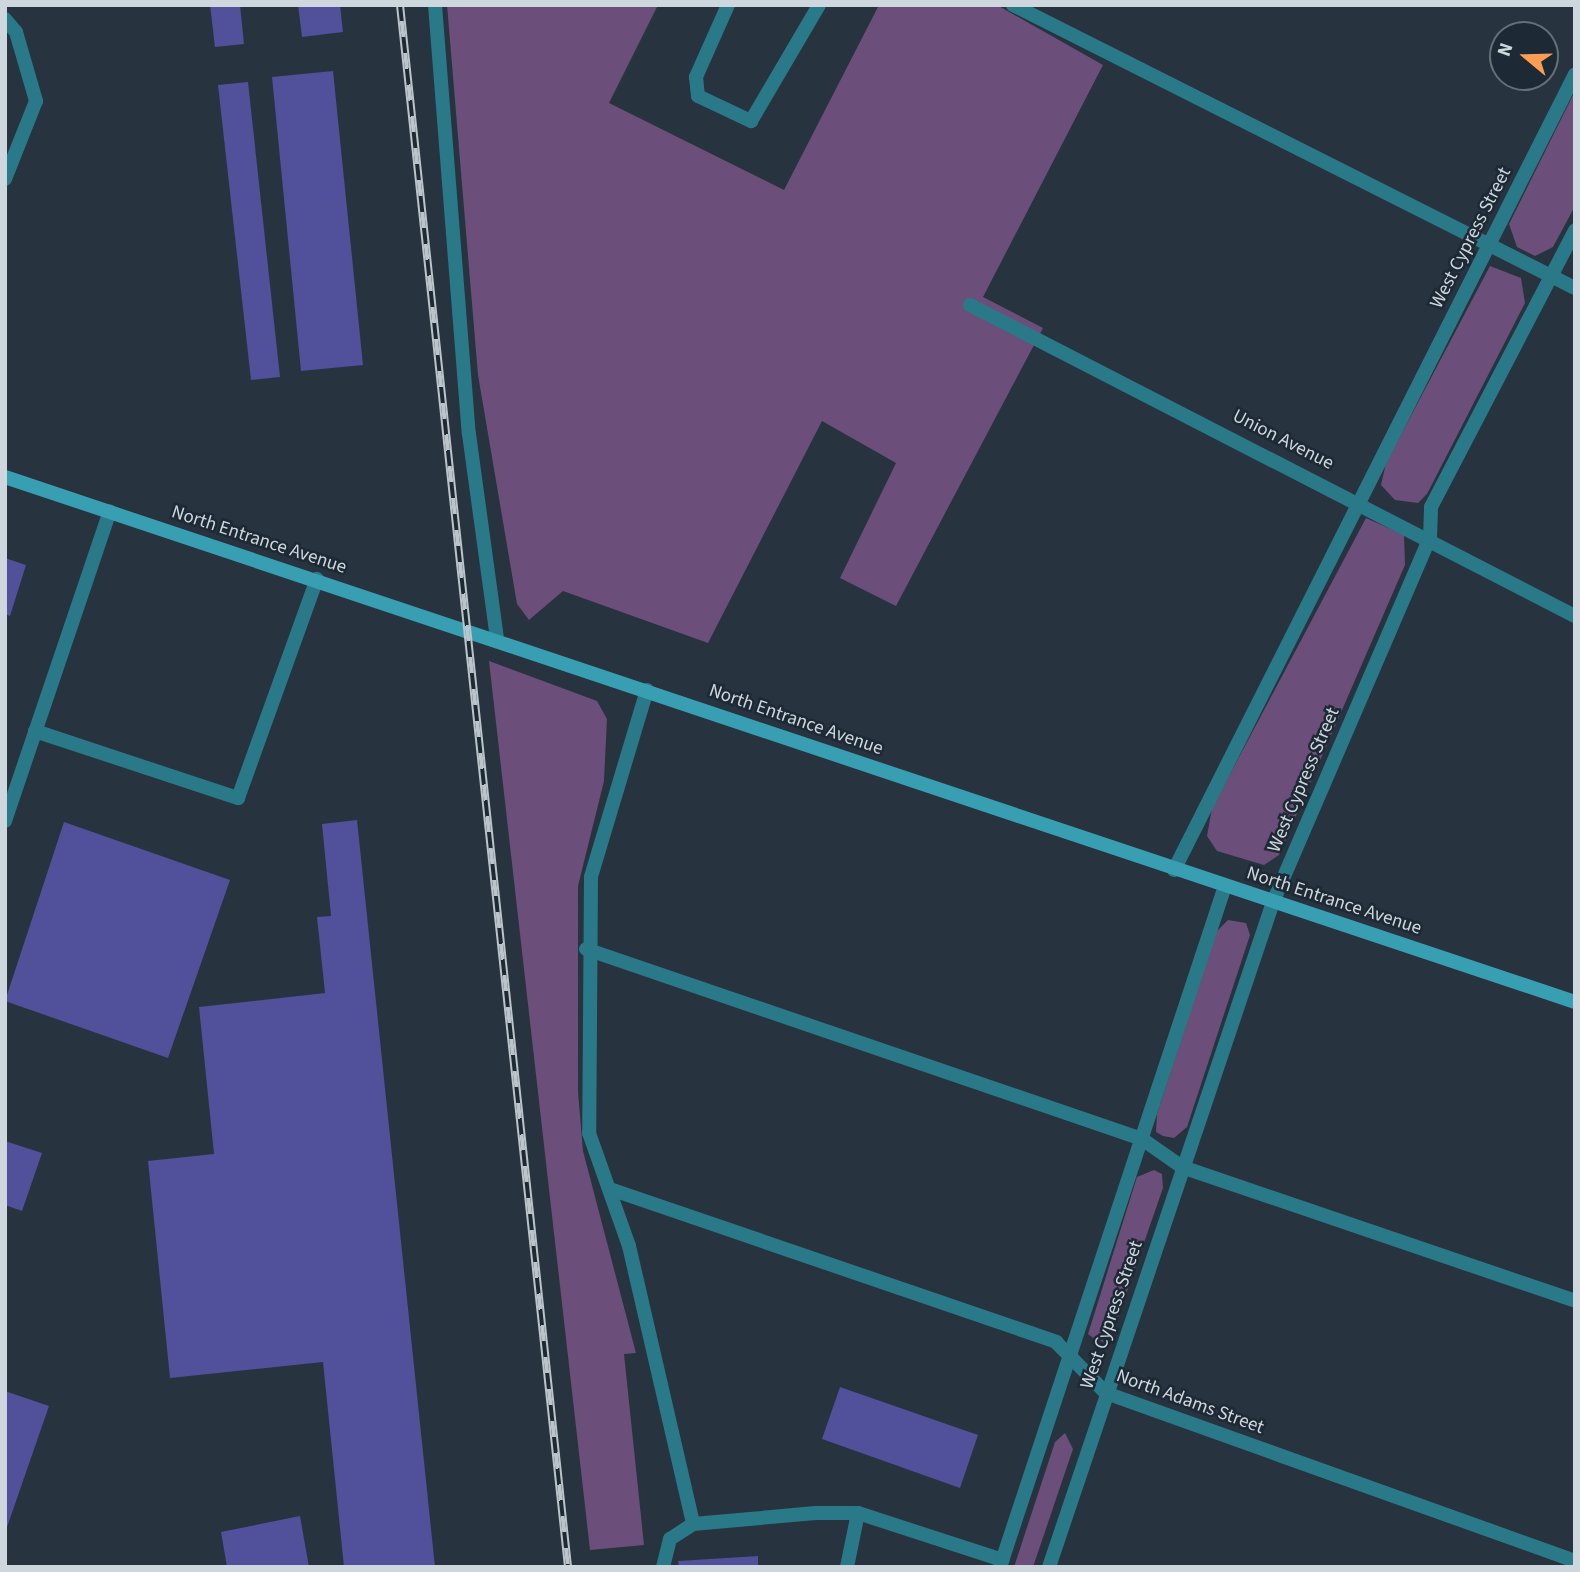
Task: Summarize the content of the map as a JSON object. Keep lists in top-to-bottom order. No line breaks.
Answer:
{"streets":{"main road":["North Entrance Avenue"],"street":["West Cypress Street","Union Avenue","North Adams Street"]},"crossings":[["West Cypress Street","Union Avenue"],["West Cypress Street","North Entrance Avenue"],["West Cypress Street","North Adams Street"]],"north":"left"}
